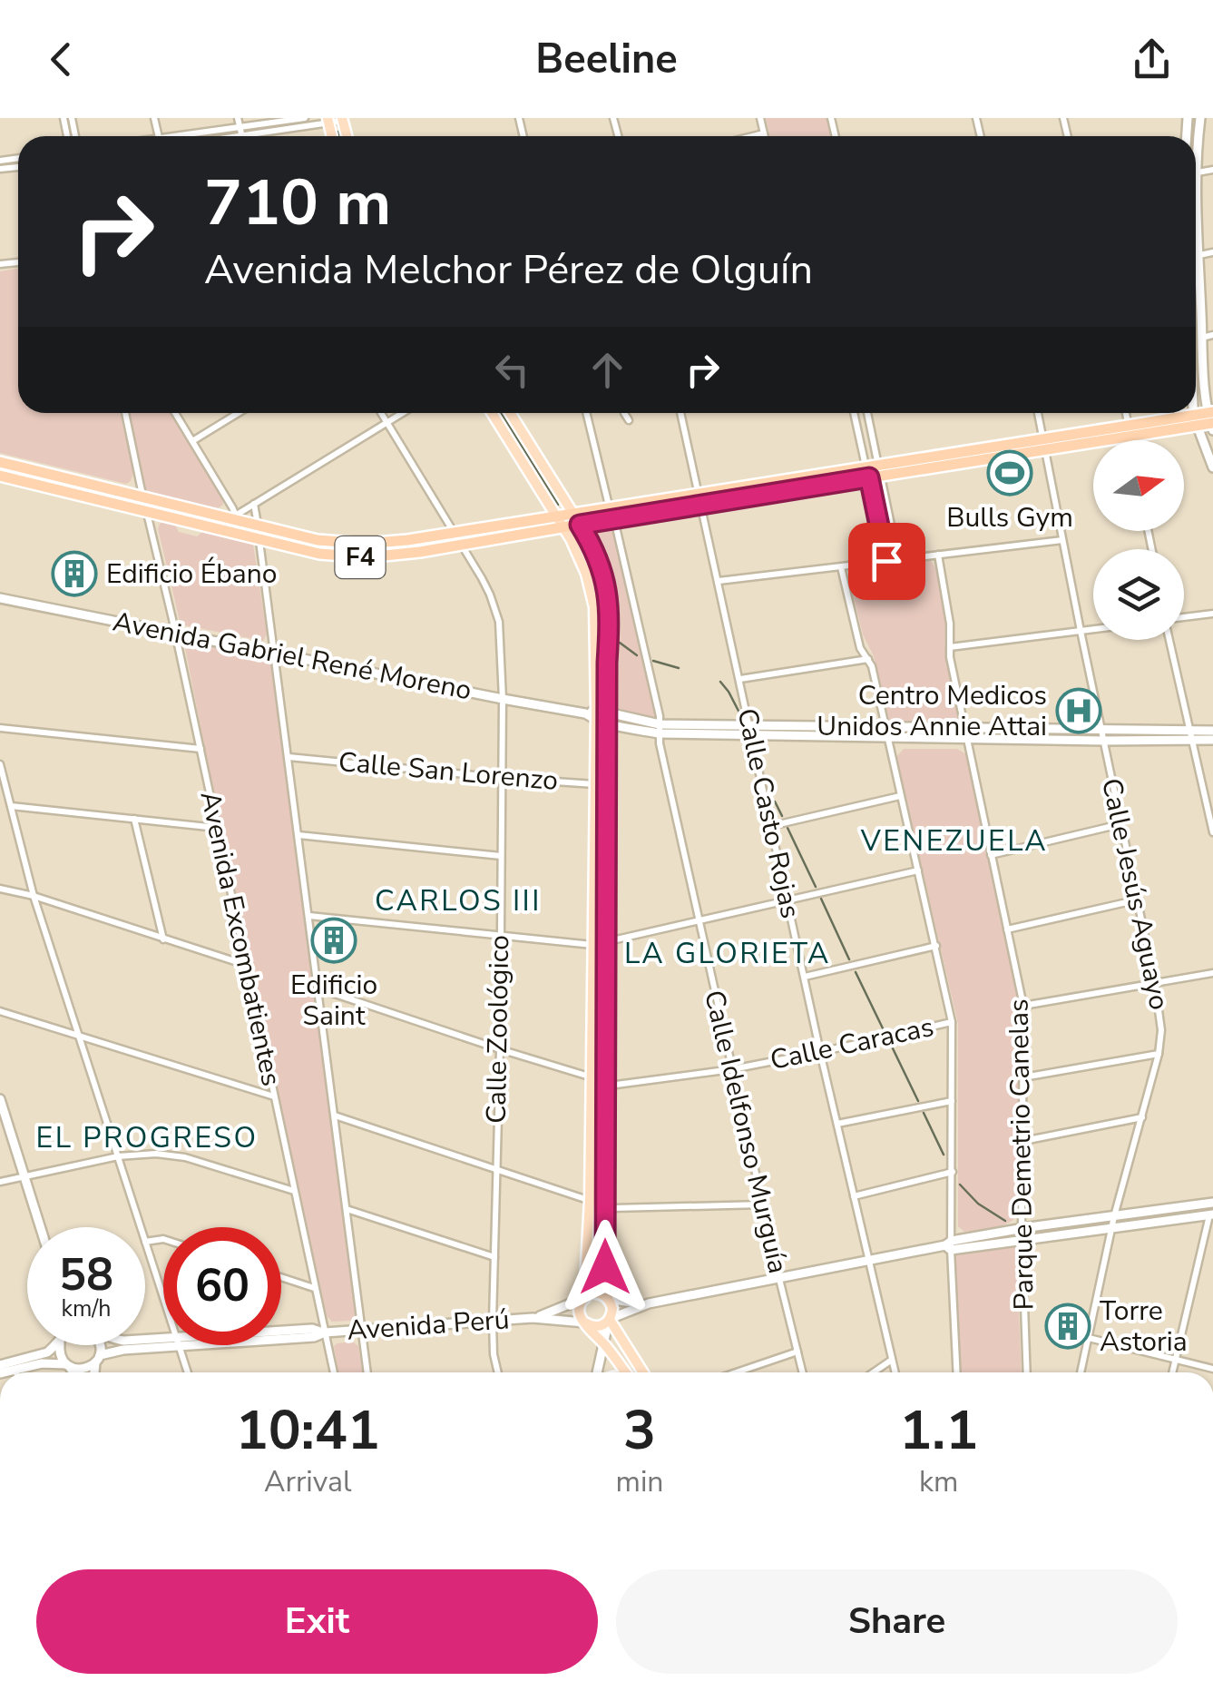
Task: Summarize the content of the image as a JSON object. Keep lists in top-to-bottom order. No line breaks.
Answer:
{"streets":{"highway":["F4"],"main road":["Avenida Gabriel René Moreno","Avenida Perú"],"street":["Calle San Lorenzo","Calle Casto Rojas","Calle Jesús Aguayo","Avenida Excombatientes","Calle Zoológico","Calle Caracas","Calle Idelfonso Murguía","Parque Demetrio Canelas"]},"crossings":[["F4","Calle Casto Rojas"],["F4","Calle Jesús Aguayo"],["F4","Avenida Excombatientes"],["F4","Calle Zoológico"],["F4","Calle Idelfonso Murguía"],["Avenida Gabriel René Moreno","Calle Casto Rojas"],["Avenida Gabriel René Moreno","Calle Jesús Aguayo"],["Avenida Gabriel René Moreno","Avenida Excombatientes"],["Avenida Gabriel René Moreno","Calle Zoológico"],["Avenida Gabriel René Moreno","Calle Idelfonso Murguía"],["Avenida Gabriel René Moreno","Parque Demetrio Canelas"],["Calle San Lorenzo","Calle Zoológico"],["Calle Casto Rojas","Calle Caracas"],["Avenida Excombatientes","Avenida Perú"],["Calle Zoológico","Calle Caracas"],["Calle Zoológico","Avenida Perú"],["Calle Caracas","Calle Idelfonso Murguía"]],"districts":["VENEZUELA","CARLOS III","LA GLORIETA","EL PROGRESO"],"places":{"sports":["Bulls Gym"],"building":["Edificio Ébano","Edificio Saint","Torre Astoria"],"hospital":["Centro Medicos Unidos Annie Attai"]},"north":"right","page":{"header":"Beeline","turn":["710 m","Avenida Melchor Pérez de Olguín"],"speed":"58 km/h","limit":"60","eta":["10:41","Arrival","3","min","1.1","km"],"buttons":["Exit","Share"]}}
